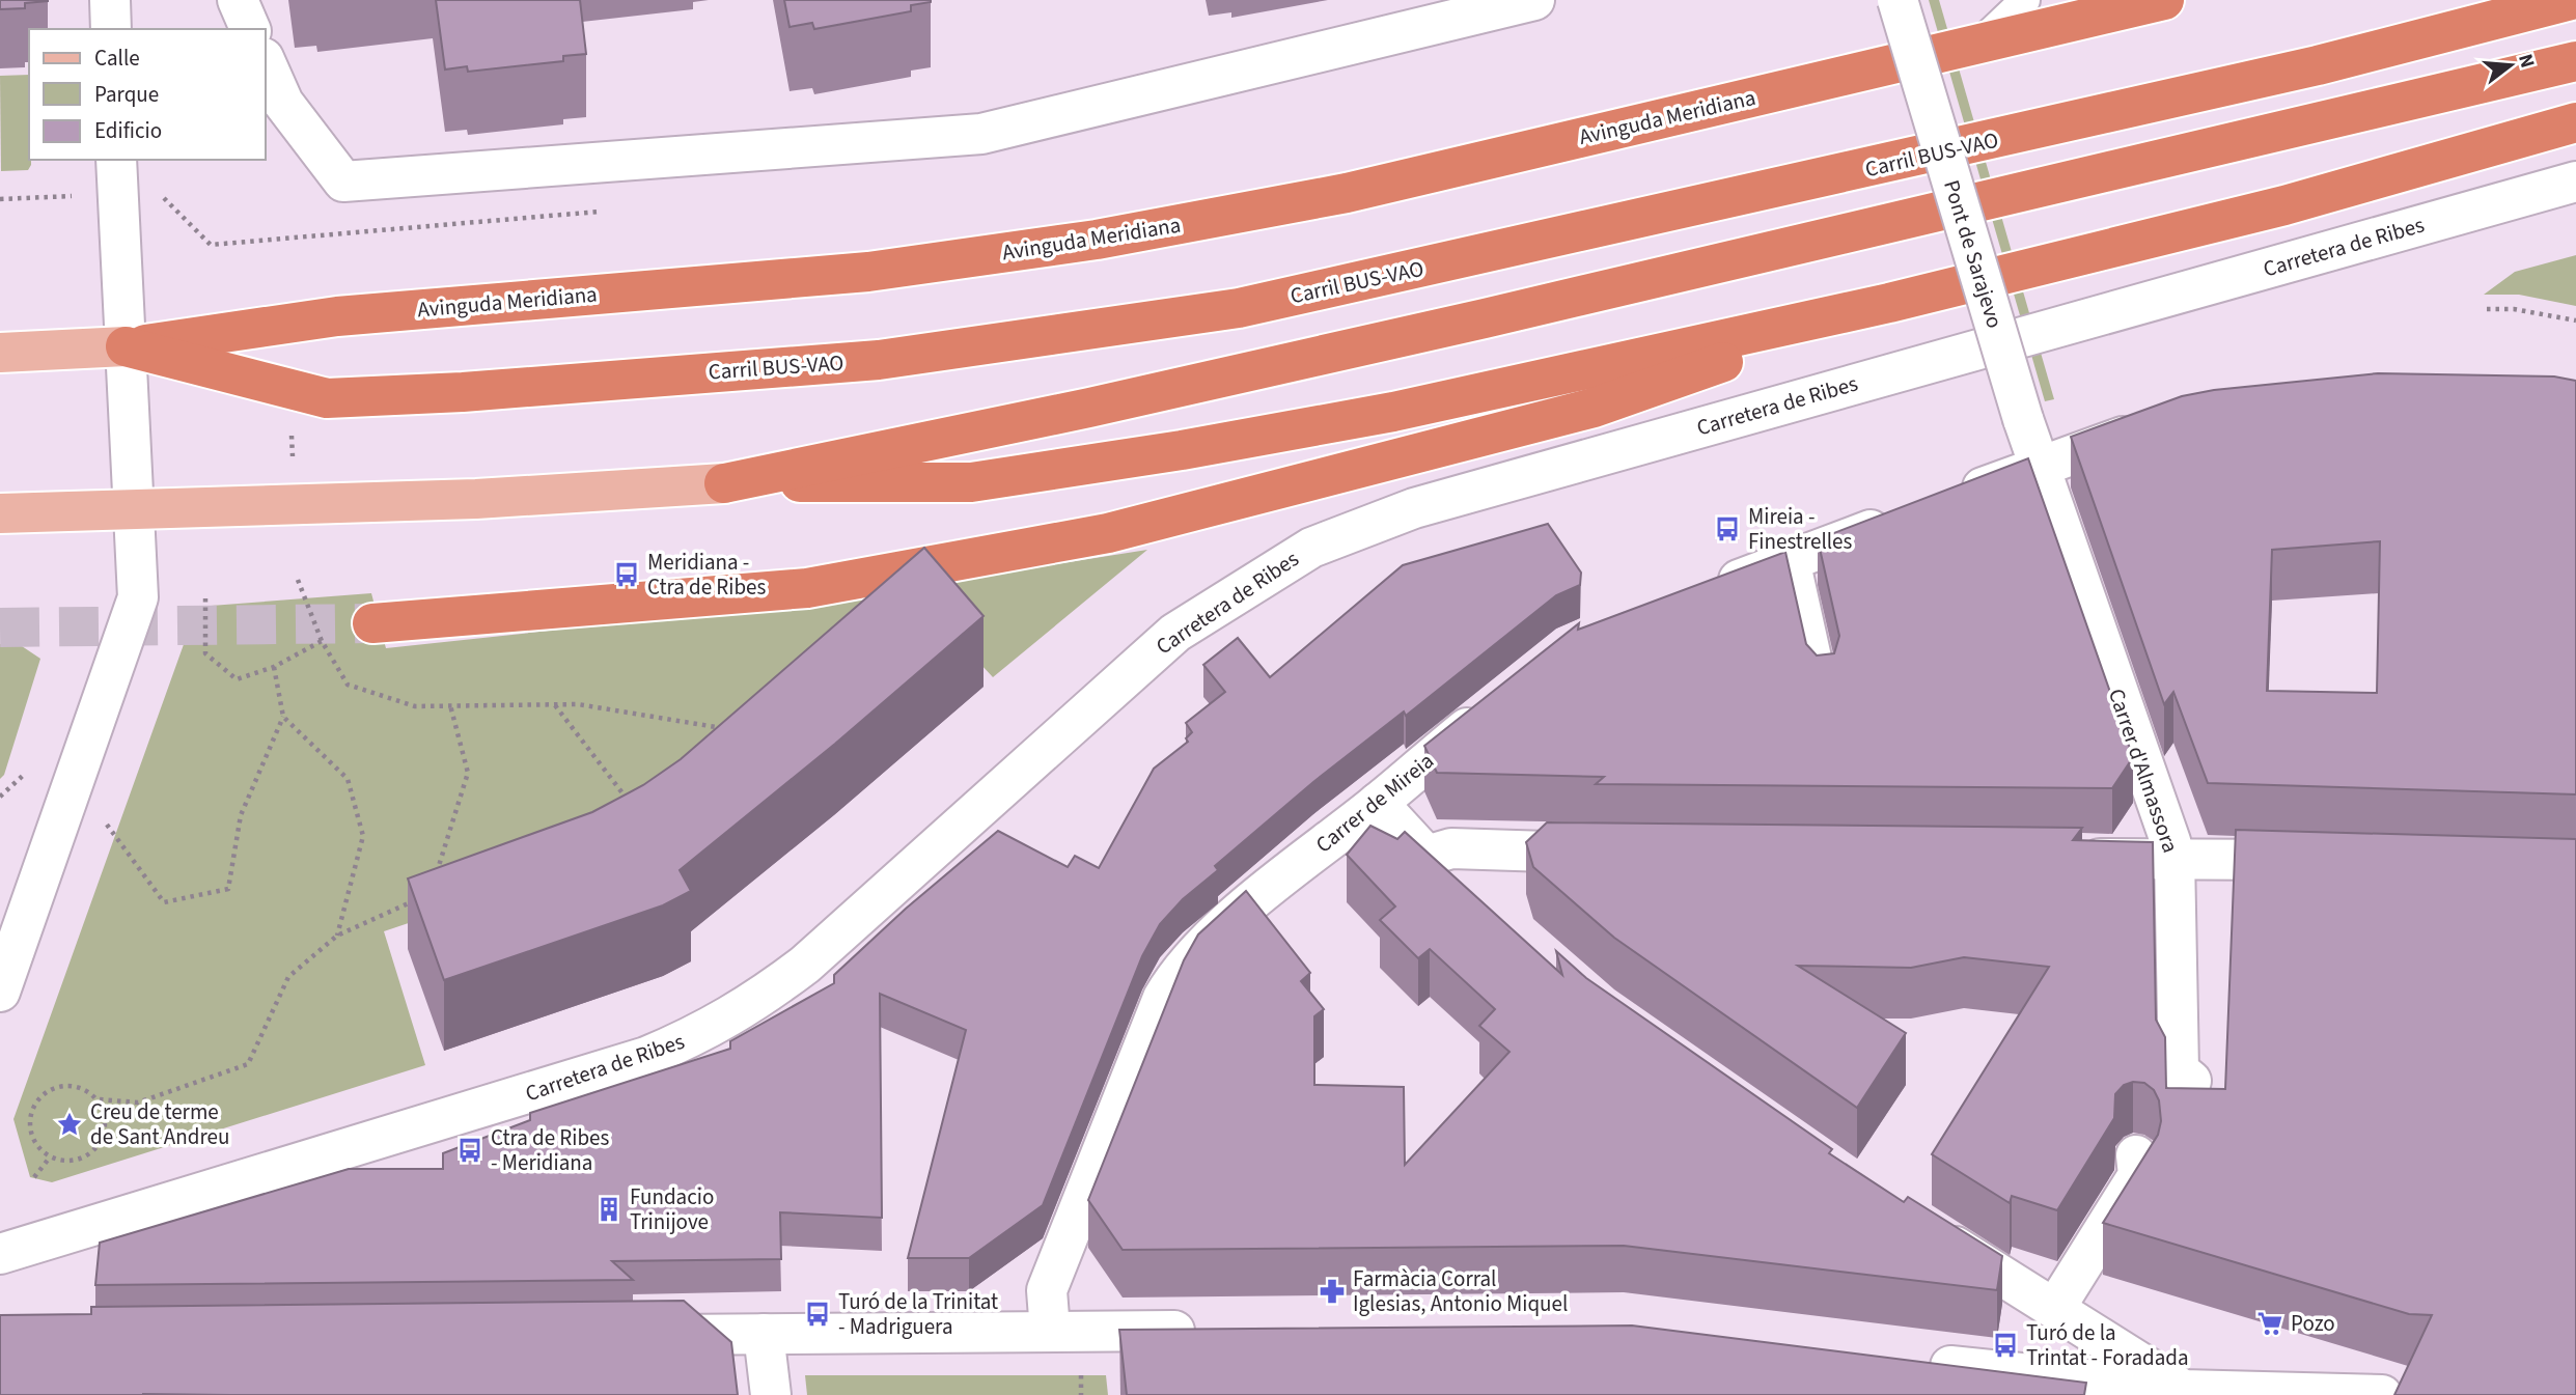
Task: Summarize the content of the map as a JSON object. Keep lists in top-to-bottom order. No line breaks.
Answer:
{"streets":{"highway":["Avinguda Meridiana","Carril BUS-VAO"],"street":["Carretera de Ribes","Pont de Sarajevo","Carrer d'Almassora","Carrer de Mireia"]},"crossings":[["Avinguda Meridiana","Carril BUS-VAO"],["Pont de Sarajevo","Carrer d'Almassora"]],"places":{"bus stop":["Mireia - Finestrelles","Meridiana - Ctra de Ribes","Ctra de Ribes - Meridiana","Turó de la Trinitat - Madriguera","Turó de la Trintat - Foradada"],"place":["Creu de terme de Sant Andreu"],"building":["Fundacio Trinijove"],"pharmacy":["Farmàcia Corral Iglesias, Antonio Miquel"],"supermarket":["Pozo"]},"legend":["Calle","Parque","Edificio"],"north":"right"}
